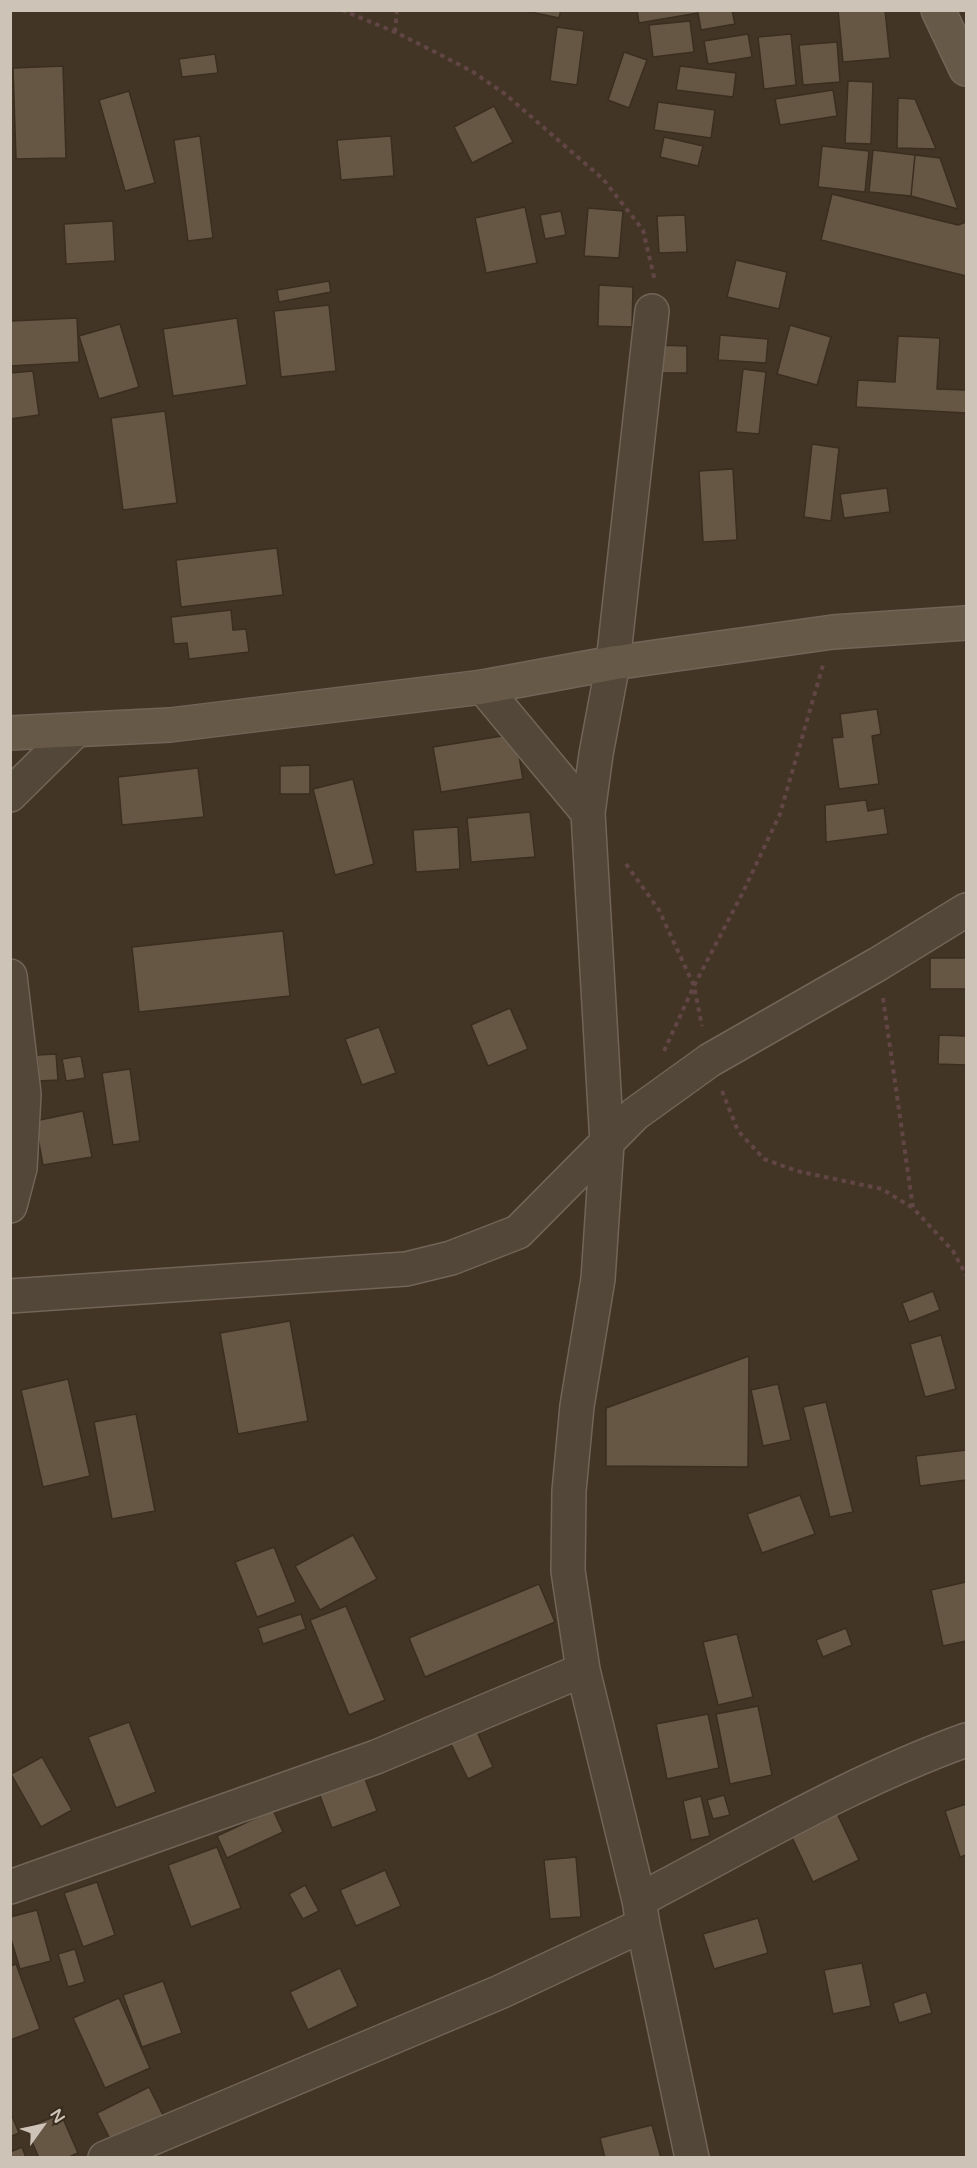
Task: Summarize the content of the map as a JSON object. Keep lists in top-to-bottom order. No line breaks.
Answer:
{"north":"top right"}
